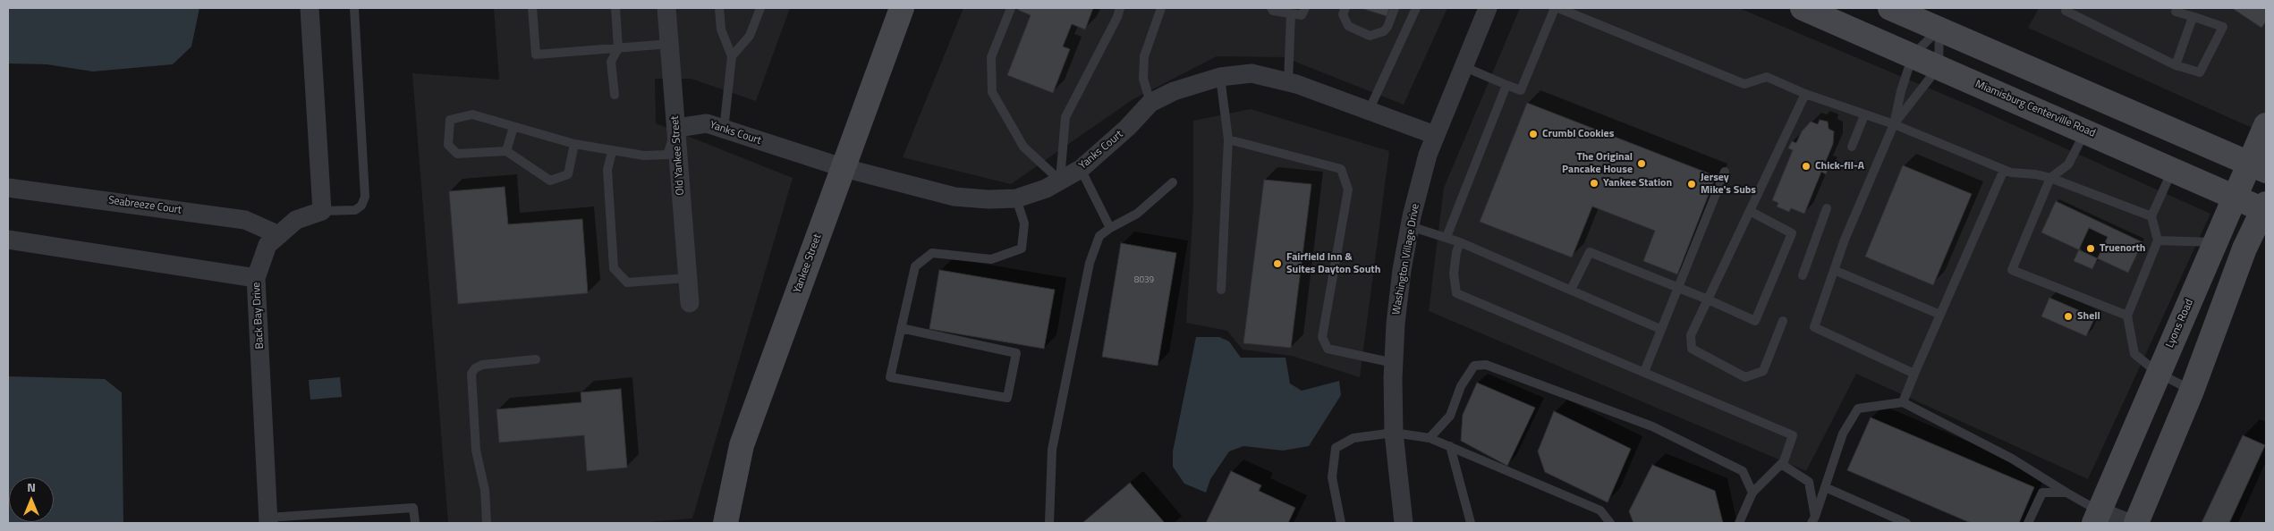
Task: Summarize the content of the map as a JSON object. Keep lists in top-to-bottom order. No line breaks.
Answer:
{"streets":{"main road":["Miamisburg Centerville Road","Yankee Street","Lyons Road"],"street":["Yanks Court","Old Yankee Street","Seabreeze Court","Washington Village Drive","Back Bay Drive"]},"crossings":[["Miamisburg Centerville Road","Lyons Road"],["Yanks Court","Old Yankee Street"],["Yanks Court","Washington Village Drive"],["Yanks Court","Yankee Street"],["Seabreeze Court","Back Bay Drive"]],"places":["Crumbl Cookies","The Original Pancake House","Chick-fil-A","Yankee Station","Jersey Mike's Subs","Truenorth","Fairfield Inn & Suites Dayton South","Shell"],"house_numbers":["8039"],"north":"top"}
